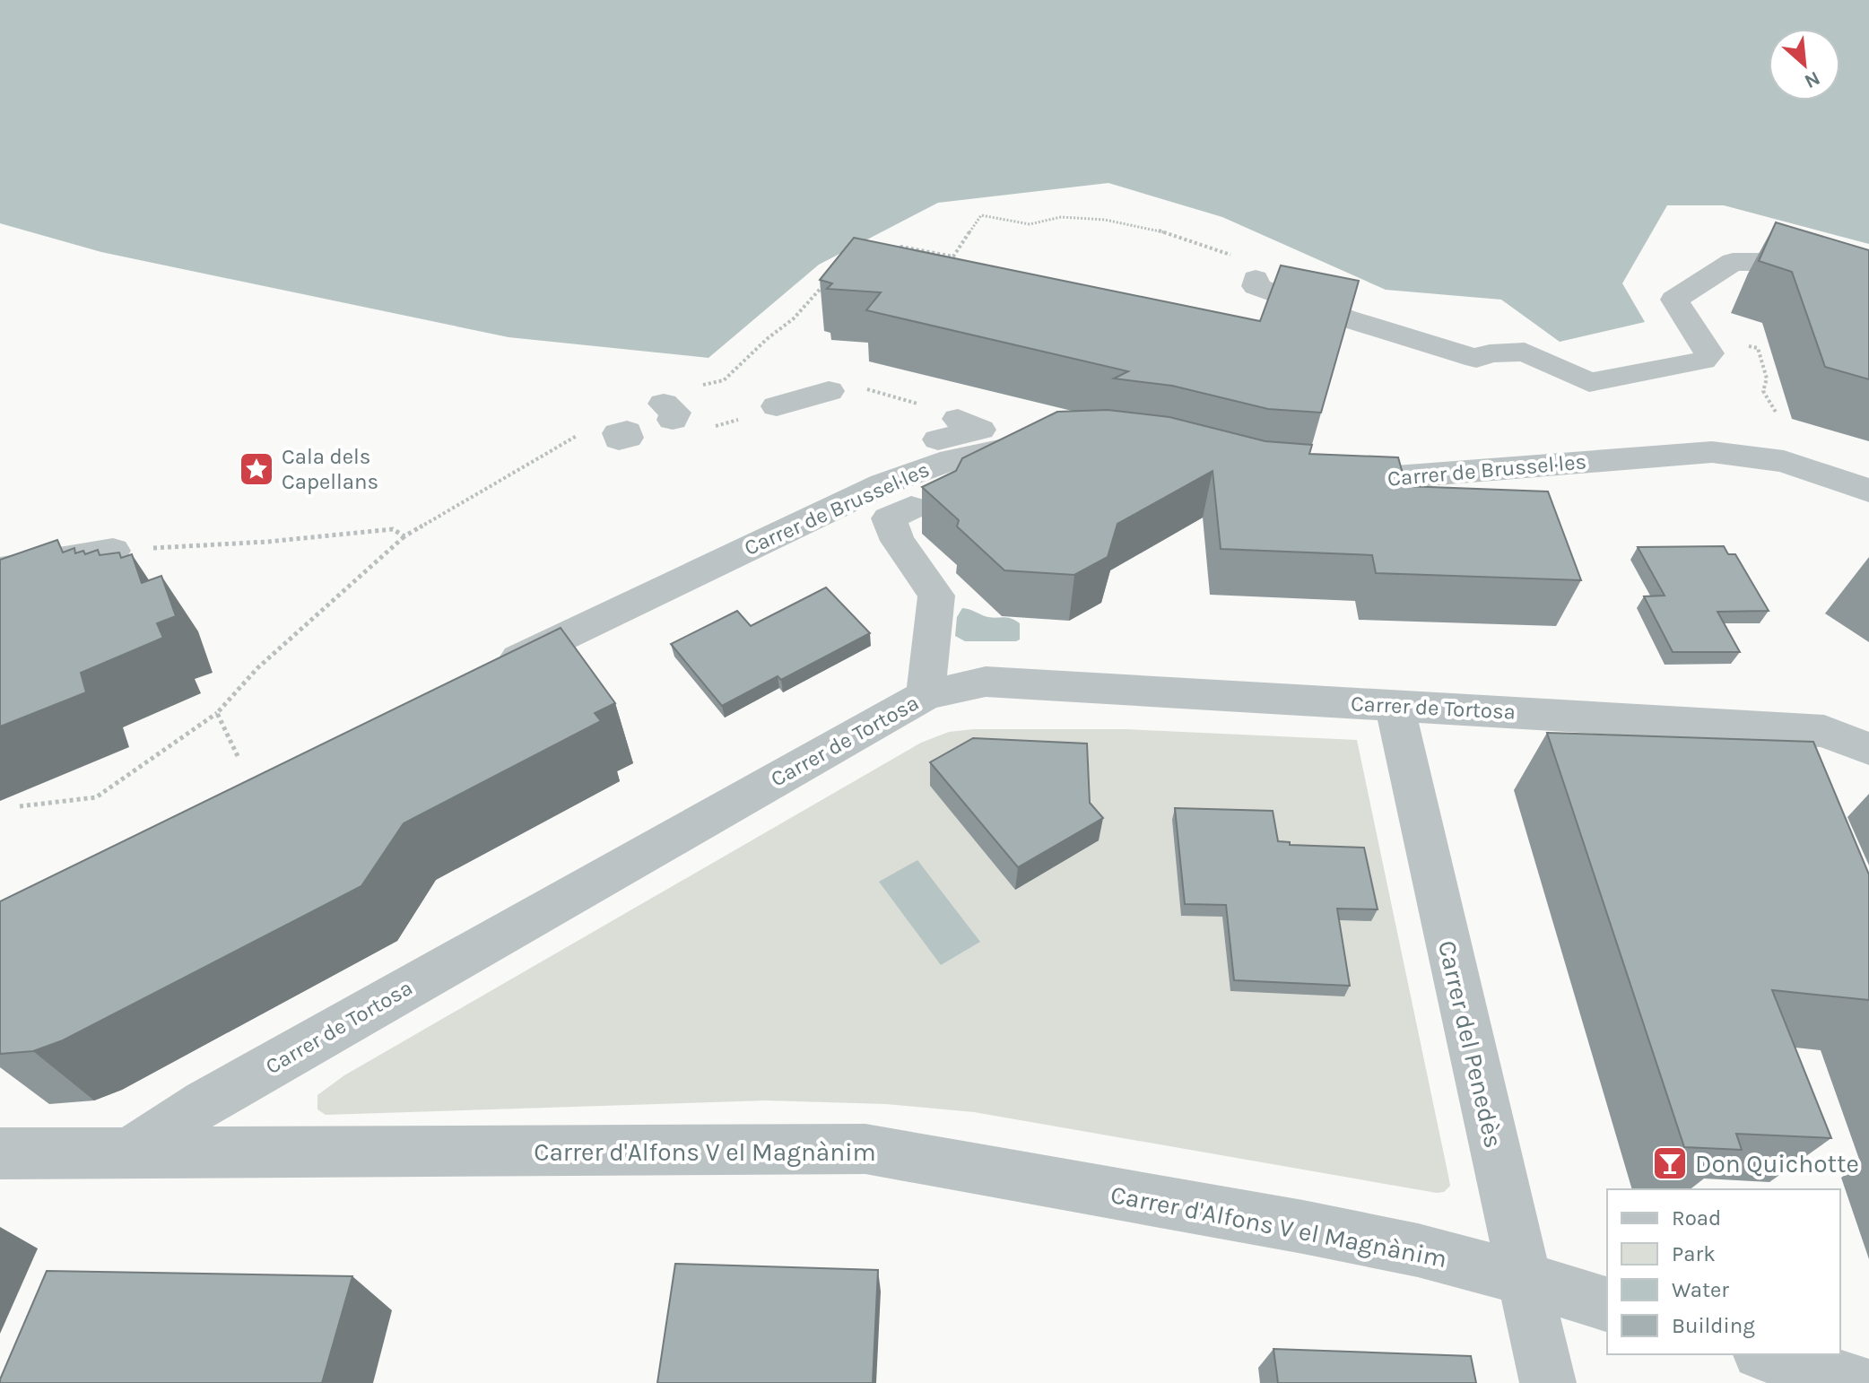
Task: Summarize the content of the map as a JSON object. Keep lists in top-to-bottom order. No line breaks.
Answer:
{"streets":{"street":["Carrer de Brussel·les","Carrer de Tortosa","Carrer del Penedès","Carrer d'Alfons V el Magnànim"]},"crossings":[["Carrer de Tortosa","Carrer del Penedès"],["Carrer de Tortosa","Carrer d'Alfons V el Magnànim"],["Carrer del Penedès","Carrer d'Alfons V el Magnànim"]],"places":{"place":["Cala dels Capellans"],"bar":["Don Quichotte"]},"legend":["Road","Park","Water","Building"],"north":"bottom right"}
